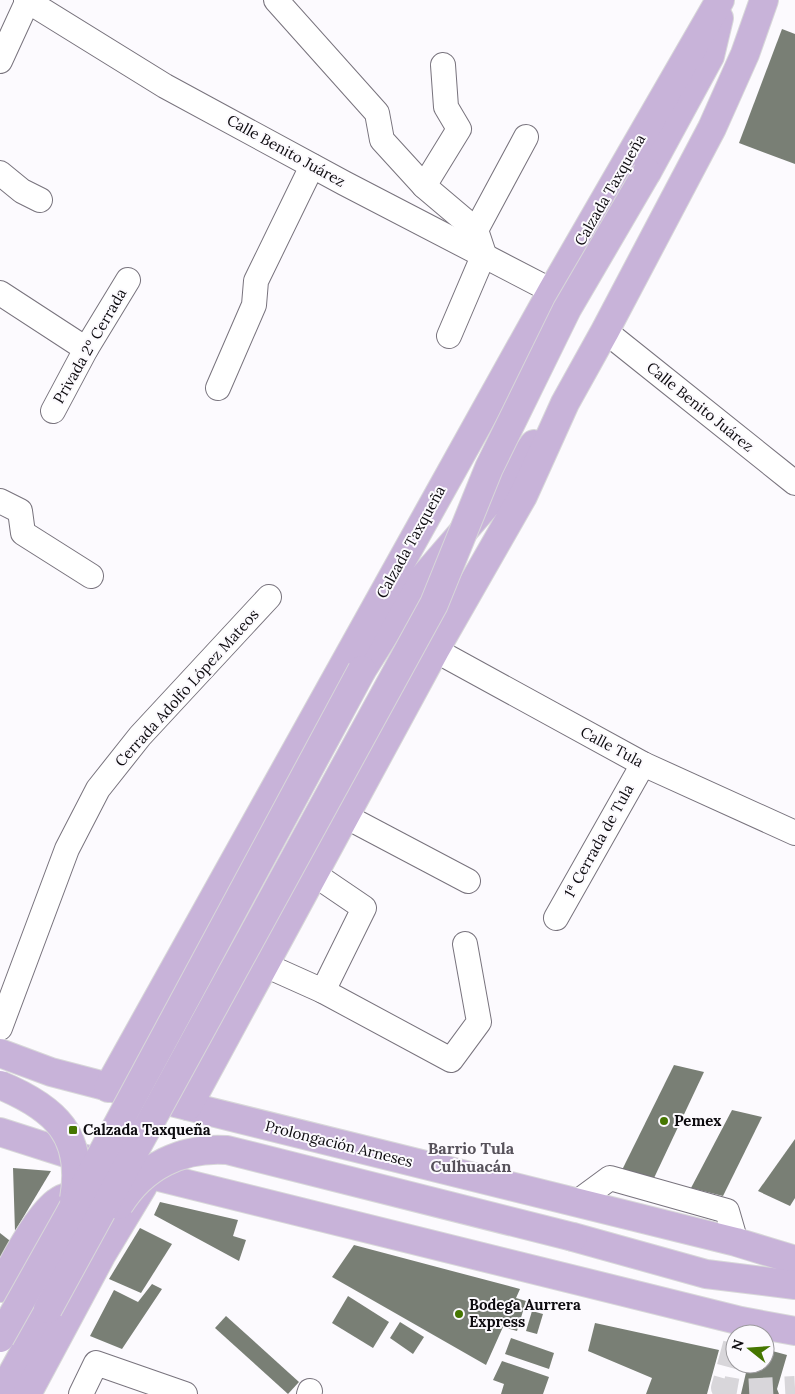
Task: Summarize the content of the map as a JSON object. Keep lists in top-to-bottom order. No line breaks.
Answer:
{"streets":{"main road":["Calzada Taxqueña","Prolongación Arneses"],"street":["Calle Benito Juárez","Privada 2º Cerrada","Cerrada Adolfo López Mateos","Calle Tula","1ª Cerrada de Tula"]},"crossings":[["Calle Benito Juárez","Calzada Taxqueña"],["Calzada Taxqueña","Calle Tula"],["Calzada Taxqueña","Prolongación Arneses"],["Calle Tula","1ª Cerrada de Tula"]],"districts":["Barrio Tula Culhuacán"],"places":{"other":["Pemex","Bodega Aurrera Express"],"transit":["Calzada Taxqueña"]},"north":"left"}
